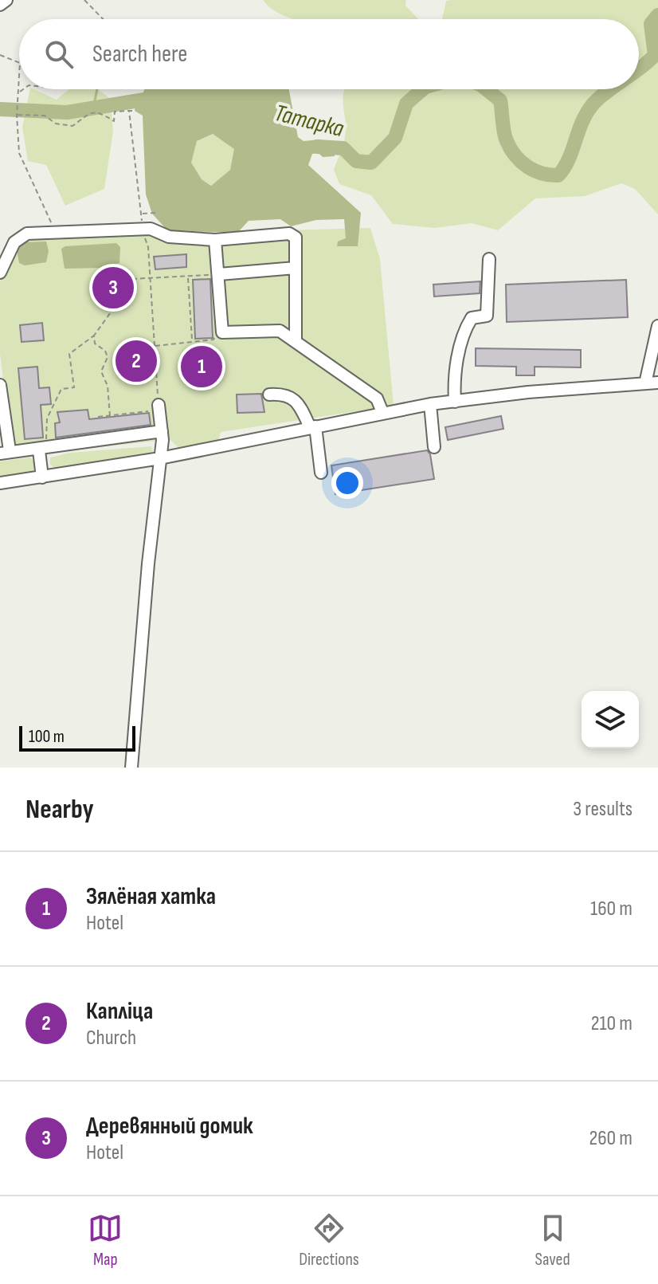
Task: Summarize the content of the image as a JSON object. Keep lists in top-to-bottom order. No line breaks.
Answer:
{"water":["Татарка"],"scale_bar":"100 m","page":{"search":"Search here","pins":["3","2","1"],"scale":"100 m","heading":["Nearby","3 results"],"list":[{"mark":"1","name":"Зялёная хатка","note":"Hotel","value":"160 m"},{"mark":"2","name":"Капліца","note":"Church","value":"210 m"},{"mark":"3","name":"Деревянный домик","note":"Hotel","value":"260 m"}],"nav":["Map","Directions","Saved"]}}
